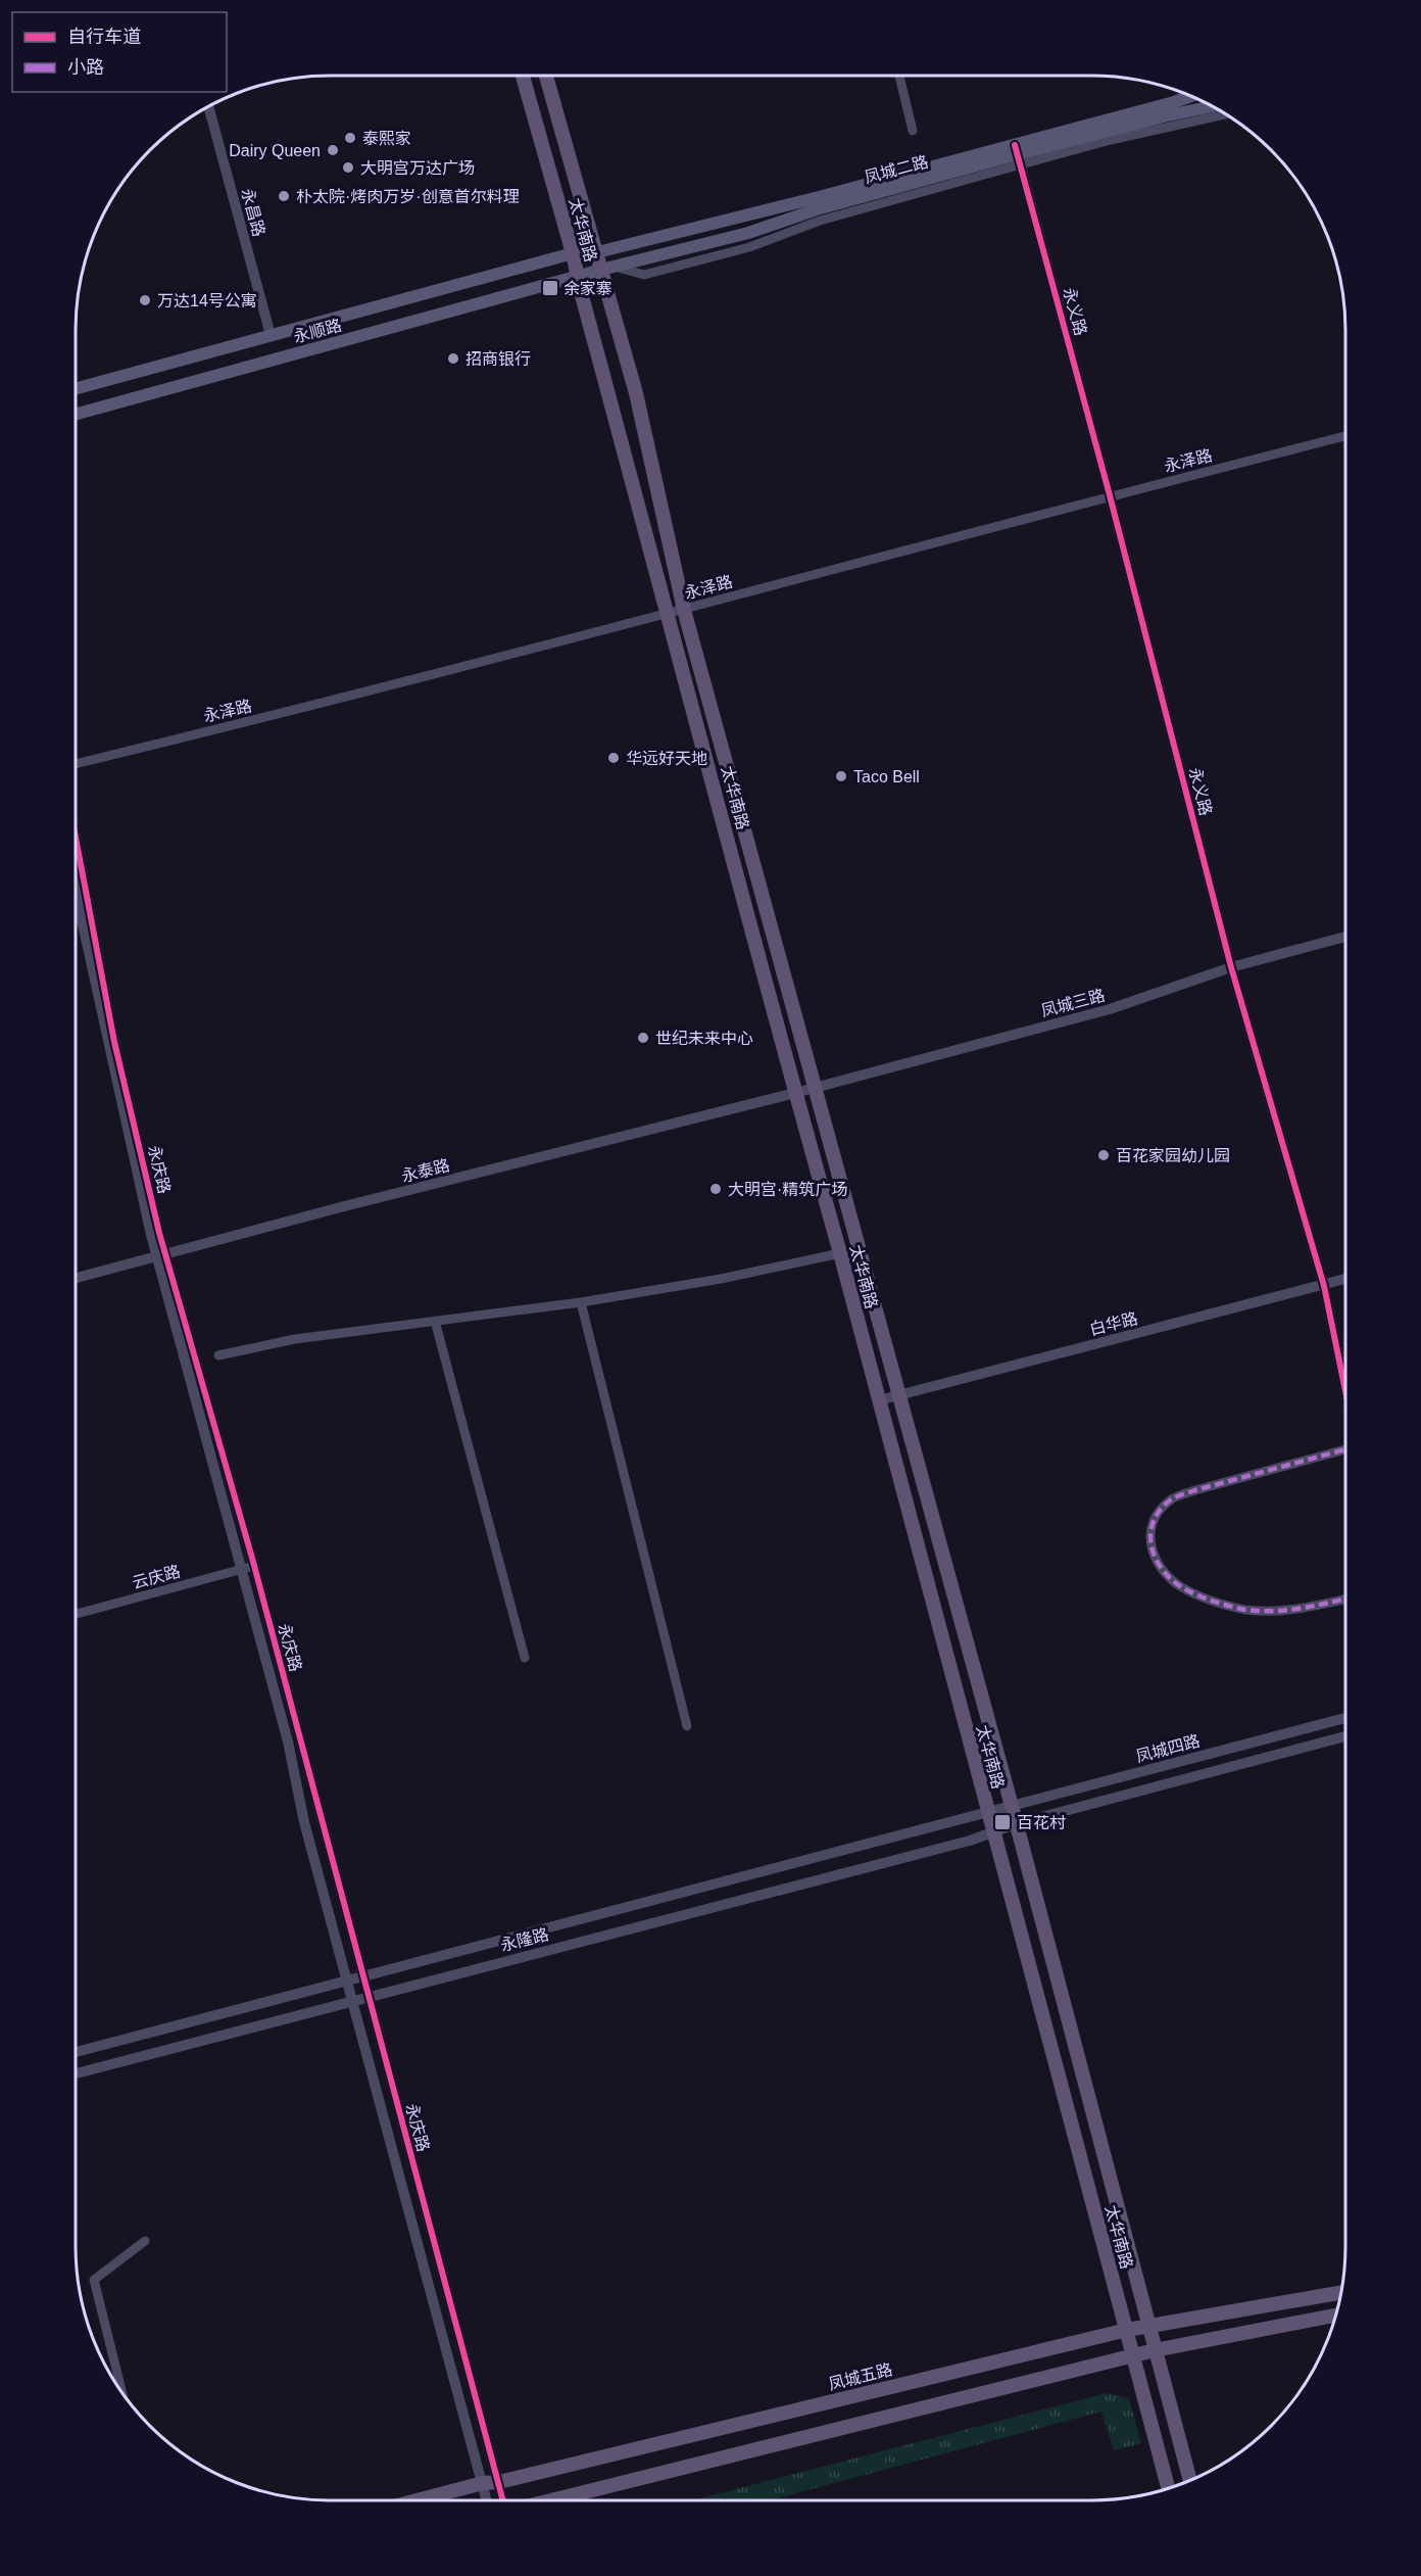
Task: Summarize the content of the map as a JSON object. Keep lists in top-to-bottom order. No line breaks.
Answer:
{"streets":{"main road":["凤城二路","太华南路","永顺路","凤城五路"],"street":["永昌路","永义路","永泽路","凤城三路","永庆路","永泰路","白华路","云庆路","凤城四路","永隆路"]},"crossings":[["凤城二路","太华南路"],["凤城二路","永义路"],["凤城二路","永顺路"],["永昌路","永顺路"],["太华南路","永顺路"],["太华南路","永泽路"],["太华南路","凤城三路"],["太华南路","永泰路"],["太华南路","白华路"],["太华南路","凤城四路"],["太华南路","永隆路"],["太华南路","凤城五路"],["永义路","永泽路"],["永义路","凤城三路"],["永义路","白华路"],["凤城三路","永泰路"],["永庆路","永泰路"],["永庆路","云庆路"],["永庆路","永隆路"],["永庆路","凤城五路"],["凤城四路","永隆路"]],"places":{"other":["泰熙家","Dairy Queen","大明宫万达广场","朴太院·烤肉万岁·创意首尔料理","万达14号公寓","招商银行","华远好天地","Taco Bell","世纪未来中心","百花家园幼儿园","大明宫·精筑广场"],"transit":["余家寨","百花村"]},"legend":["自行车道","小路"]}
